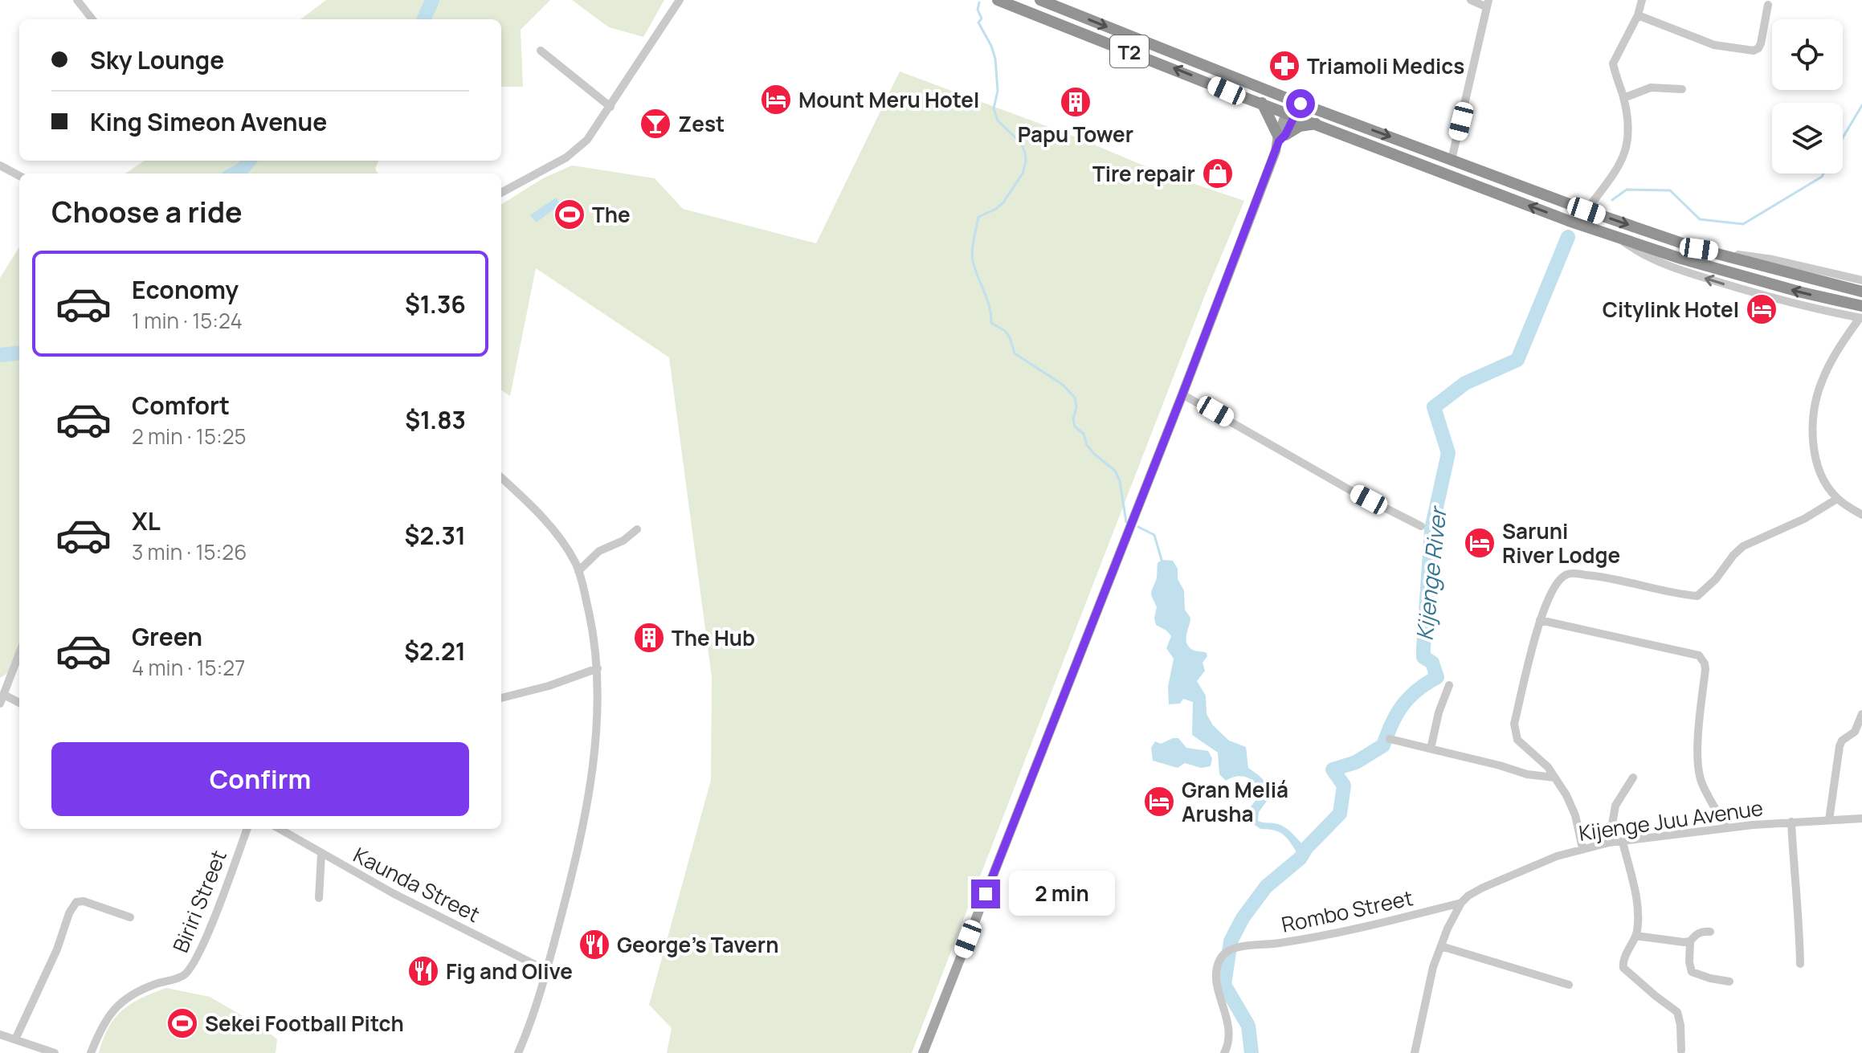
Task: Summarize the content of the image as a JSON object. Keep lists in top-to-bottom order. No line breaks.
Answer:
{"streets":{"highway":["T2"],"street":["Kijenge Juu Avenue","Kaunda Street","Biriri Street","Rombo Street"]},"crossings":[["Kijenge Juu Avenue","Rombo Street"]],"water":["Kijenge River"],"places":{"pharmacy":["Triamoli Medics"],"hotel":["Mount Meru Hotel","Citylink Hotel","Saruni River Lodge","Gran Meliá Arusha"],"building":["Papu Tower","The Hub"],"bar":["Zest"],"shop":["Tire repair"],"sports":["The","Sekei Football Pitch"],"restaurant":["George's Tavern","Fig and Olive"]},"page":{"banner":["Sky Lounge","King Simeon Avenue"],"heading":"Choose a ride","list":[{"name":"Economy","note":"1 min · 15:24","value":"$1.36"},{"name":"Comfort","note":"2 min · 15:25","value":"$1.83"},{"name":"XL","note":"3 min · 15:26","value":"$2.31"},{"name":"Green","note":"4 min · 15:27","value":"$2.21"}],"buttons":"Confirm","bubble":"2 min"}}
